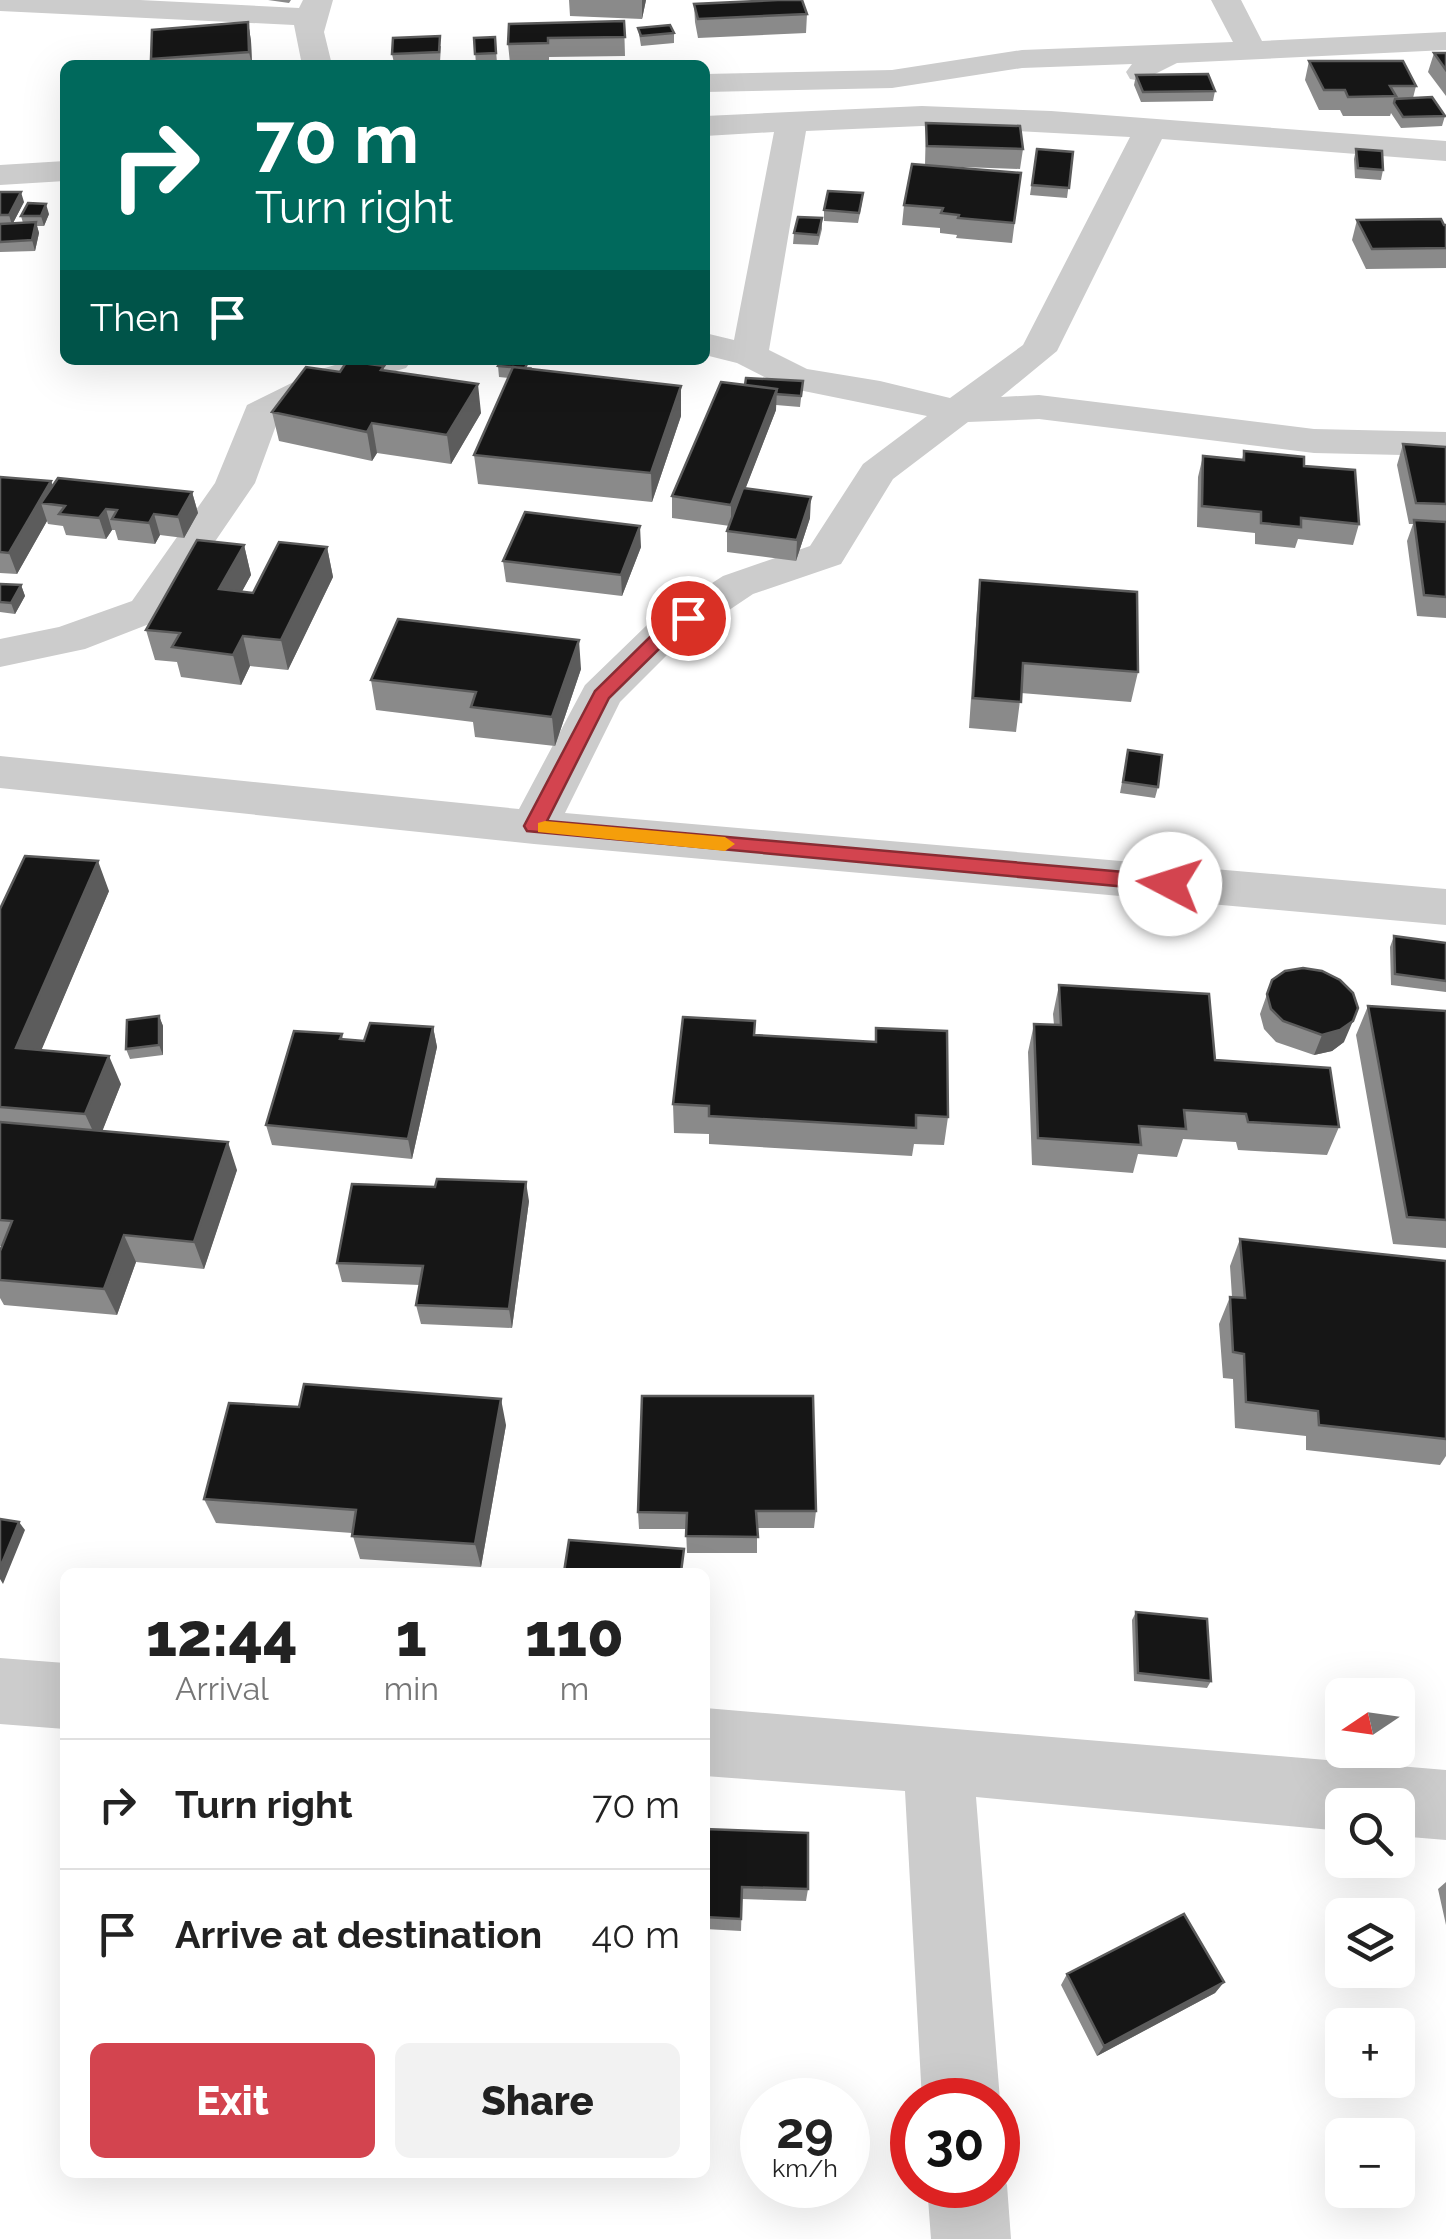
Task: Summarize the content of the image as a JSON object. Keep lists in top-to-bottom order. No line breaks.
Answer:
{"north":"left","page":{"turn":["70 m","Turn right"],"then":"Then","eta":["12:44","Arrival","1","min","110","m"],"map_buttons":["+","−"],"list":[{"name":"Turn right","value":"70 m"},{"name":"Arrive at destination","value":"40 m"}],"buttons":["Exit","Share"],"speed":"29 km/h","limit":"30"}}
